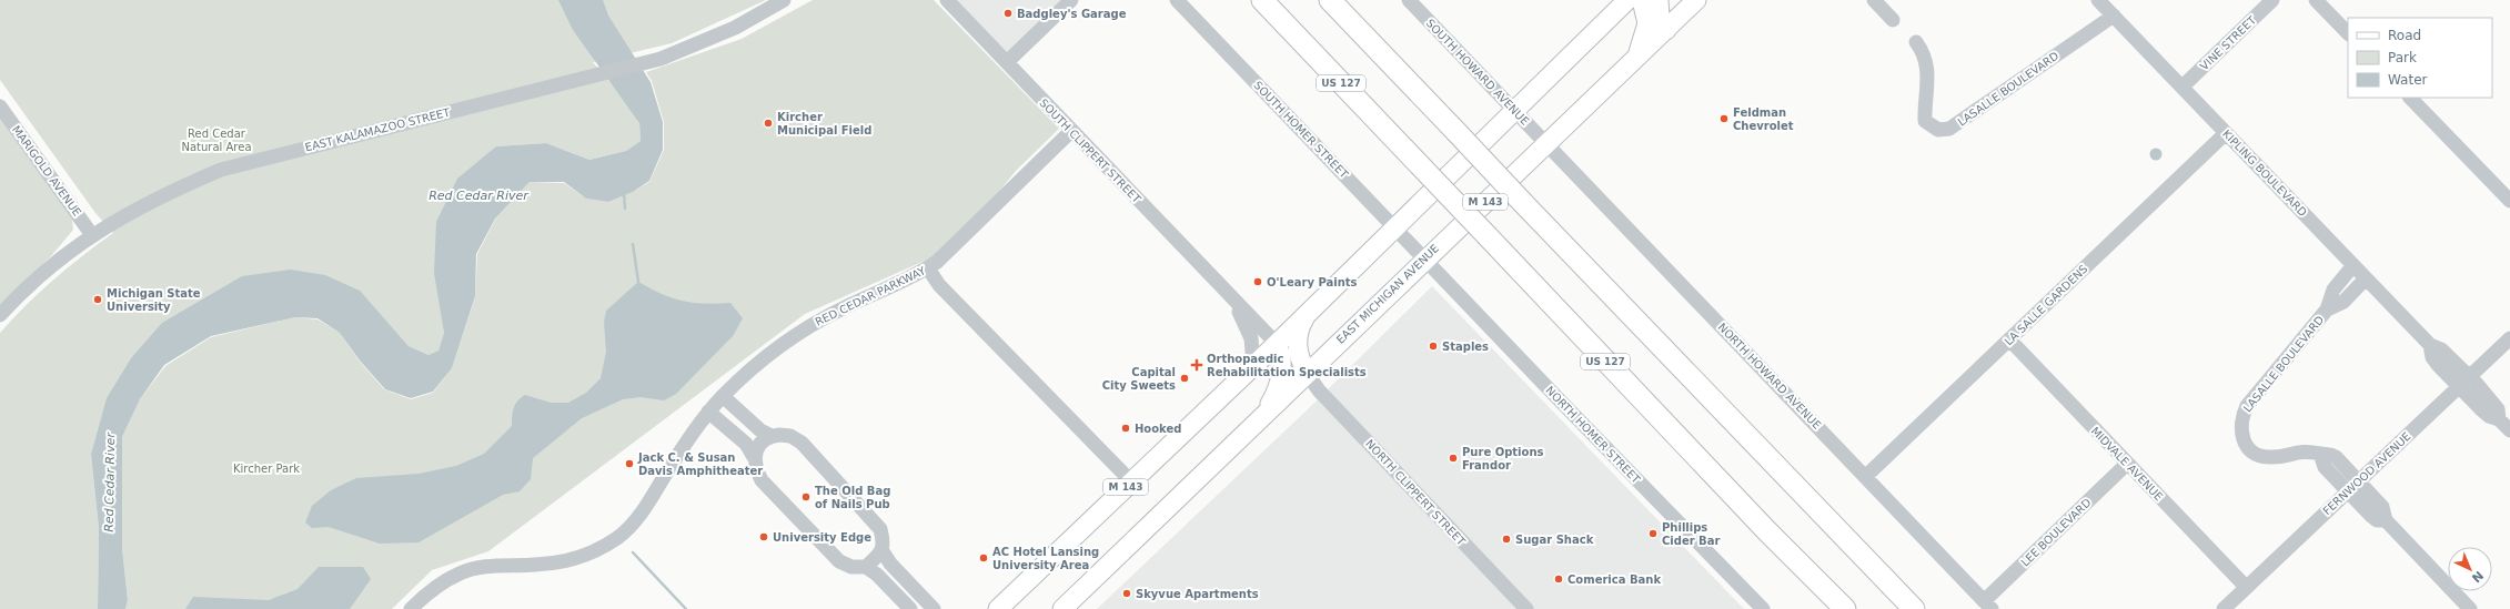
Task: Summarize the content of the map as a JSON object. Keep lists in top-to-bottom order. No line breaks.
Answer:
{"streets":{"highway":["US 127"],"main road":["M 143","EAST MICHIGAN AVENUE"],"street":["VINE STREET","SOUTH HOWARD AVENUE","LASALLE BOULEVARD","EAST KALAMAZOO STREET","SOUTH HOMER STREET","SOUTH CLIPPERT STREET","MARIGOLD AVENUE","KIPLING BOULEVARD","RED CEDAR PARKWAY","LA SALLE GARDENS","NORTH HOWARD AVENUE","NORTH HOMER STREET","MIDVALE AVENUE","FERNWOOD AVENUE","NORTH CLIPPERT STREET","LEE BOULEVARD"]},"crossings":[["VINE STREET","KIPLING BOULEVARD"],["SOUTH HOWARD AVENUE","M 143"],["SOUTH HOWARD AVENUE","EAST MICHIGAN AVENUE"],["SOUTH HOWARD AVENUE","NORTH HOWARD AVENUE"],["LASALLE BOULEVARD","KIPLING BOULEVARD"],["LASALLE BOULEVARD","FERNWOOD AVENUE"],["EAST KALAMAZOO STREET","MARIGOLD AVENUE"],["SOUTH HOMER STREET","M 143"],["SOUTH HOMER STREET","EAST MICHIGAN AVENUE"],["SOUTH HOMER STREET","NORTH HOMER STREET"],["SOUTH CLIPPERT STREET","M 143"],["SOUTH CLIPPERT STREET","RED CEDAR PARKWAY"],["KIPLING BOULEVARD","LA SALLE GARDENS"],["KIPLING BOULEVARD","FERNWOOD AVENUE"],["EAST MICHIGAN AVENUE","NORTH HOWARD AVENUE"],["EAST MICHIGAN AVENUE","NORTH HOMER STREET"],["EAST MICHIGAN AVENUE","NORTH CLIPPERT STREET"],["LA SALLE GARDENS","NORTH HOWARD AVENUE"],["LA SALLE GARDENS","MIDVALE AVENUE"],["NORTH HOWARD AVENUE","LEE BOULEVARD"],["MIDVALE AVENUE","FERNWOOD AVENUE"],["MIDVALE AVENUE","LEE BOULEVARD"]],"water":["Red Cedar River"],"parks":["Red Cedar Natural Area","Kircher Park"],"places":{"other":["Badgley's Garage","Feldman Chevrolet","Kircher Municipal Field","O'Leary Paints","Michigan State University","Staples","Capital City Sweets","Hooked","Pure Options Frandor","Jack C. & Susan Davis Amphitheater","The Old Bag of Nails Pub","Phillips Cider Bar","University Edge","Sugar Shack","AC Hotel Lansing University Area","Comerica Bank","Skyvue Apartments"],"health":["Orthopaedic Rehabilitation Specialists"]},"legend":["Road","Park","Water"],"north":"bottom right"}
